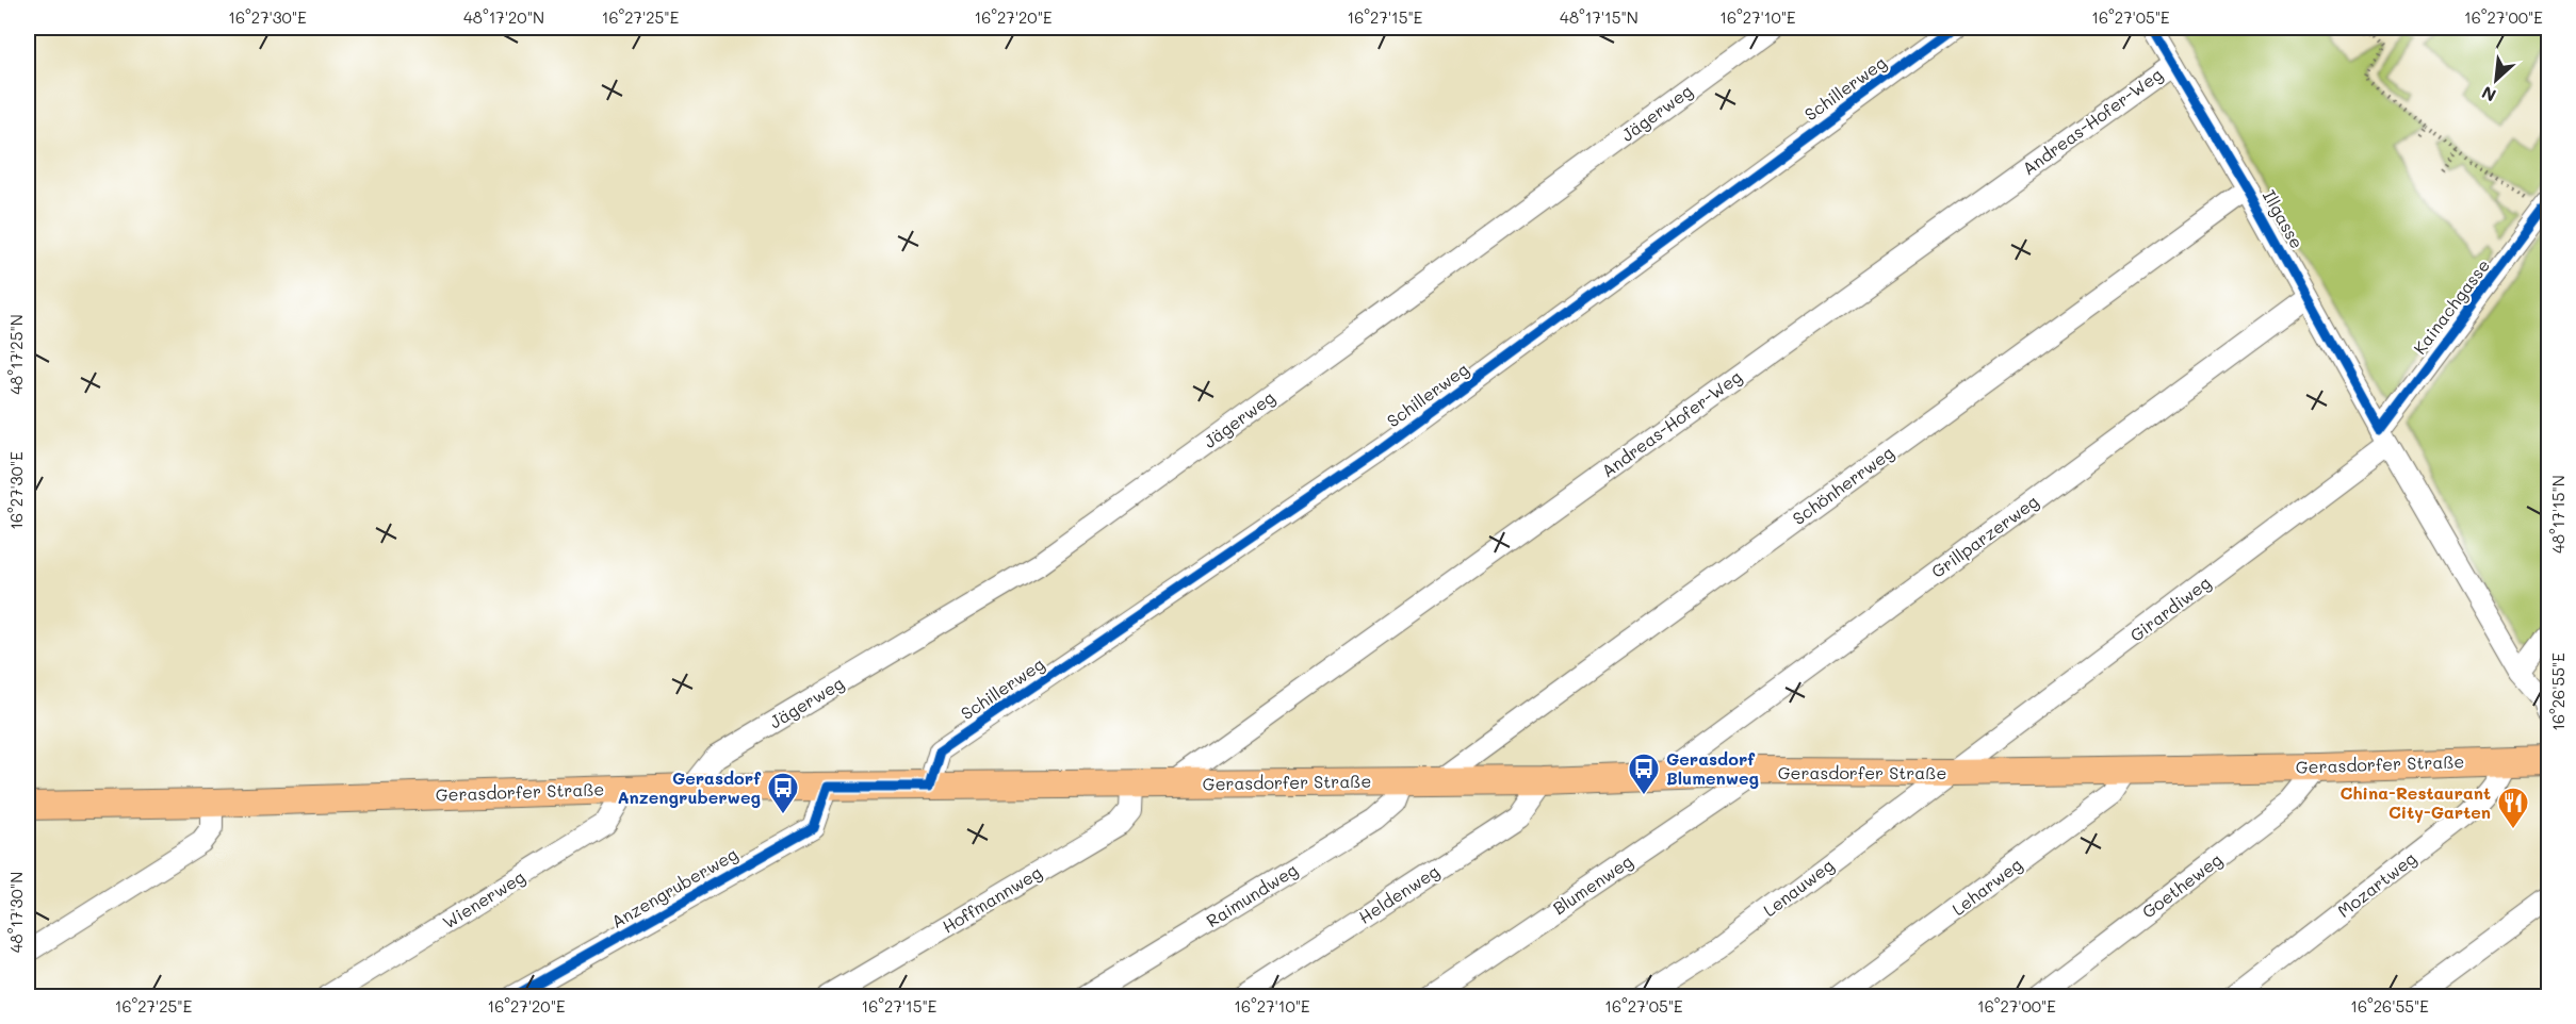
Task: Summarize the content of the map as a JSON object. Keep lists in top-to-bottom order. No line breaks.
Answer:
{"streets":{"main road":["Gerasdorfer Straße"],"street":["Schillerweg","Jägerweg","Andreas-Hofer-Weg","Illgasse","Kainachgasse","Schönherrweg","Grillparzerweg","Girardiweg","Blumenweg","Mozartweg","Goetheweg","Leharweg","Anzengruberweg","Lenauweg","Heldenweg","Raimundweg","Wienerweg","Hoffmannweg"]},"crossings":[["Schillerweg","Gerasdorfer Straße"],["Jägerweg","Gerasdorfer Straße"],["Andreas-Hofer-Weg","Illgasse"],["Andreas-Hofer-Weg","Gerasdorfer Straße"],["Illgasse","Kainachgasse"],["Illgasse","Schönherrweg"],["Illgasse","Grillparzerweg"],["Illgasse","Girardiweg"],["Kainachgasse","Girardiweg"],["Schönherrweg","Gerasdorfer Straße"],["Grillparzerweg","Gerasdorfer Straße"],["Girardiweg","Gerasdorfer Straße"],["Girardiweg","Lenauweg"],["Gerasdorfer Straße","Blumenweg"],["Gerasdorfer Straße","Mozartweg"],["Gerasdorfer Straße","Goetheweg"],["Gerasdorfer Straße","Leharweg"],["Gerasdorfer Straße","Anzengruberweg"],["Gerasdorfer Straße","Lenauweg"],["Gerasdorfer Straße","Heldenweg"],["Gerasdorfer Straße","Raimundweg"],["Gerasdorfer Straße","Wienerweg"],["Gerasdorfer Straße","Hoffmannweg"]],"places":{"bus stop":["Gerasdorf Blumenweg","Gerasdorf Anzengruberweg"],"restaurant":["China-Restaurant City-Garten"]},"north":"bottom left","coordinates":["16°27'30\"E","48°17'20\"N","16°27'25\"E","16°27'20\"E","16°27'15\"E","48°17'15\"N","16°27'10\"E","16°27'05\"E","16°27'00\"E","48°17'25\"N","16°26'55\"E","48°17'30\"N"]}
